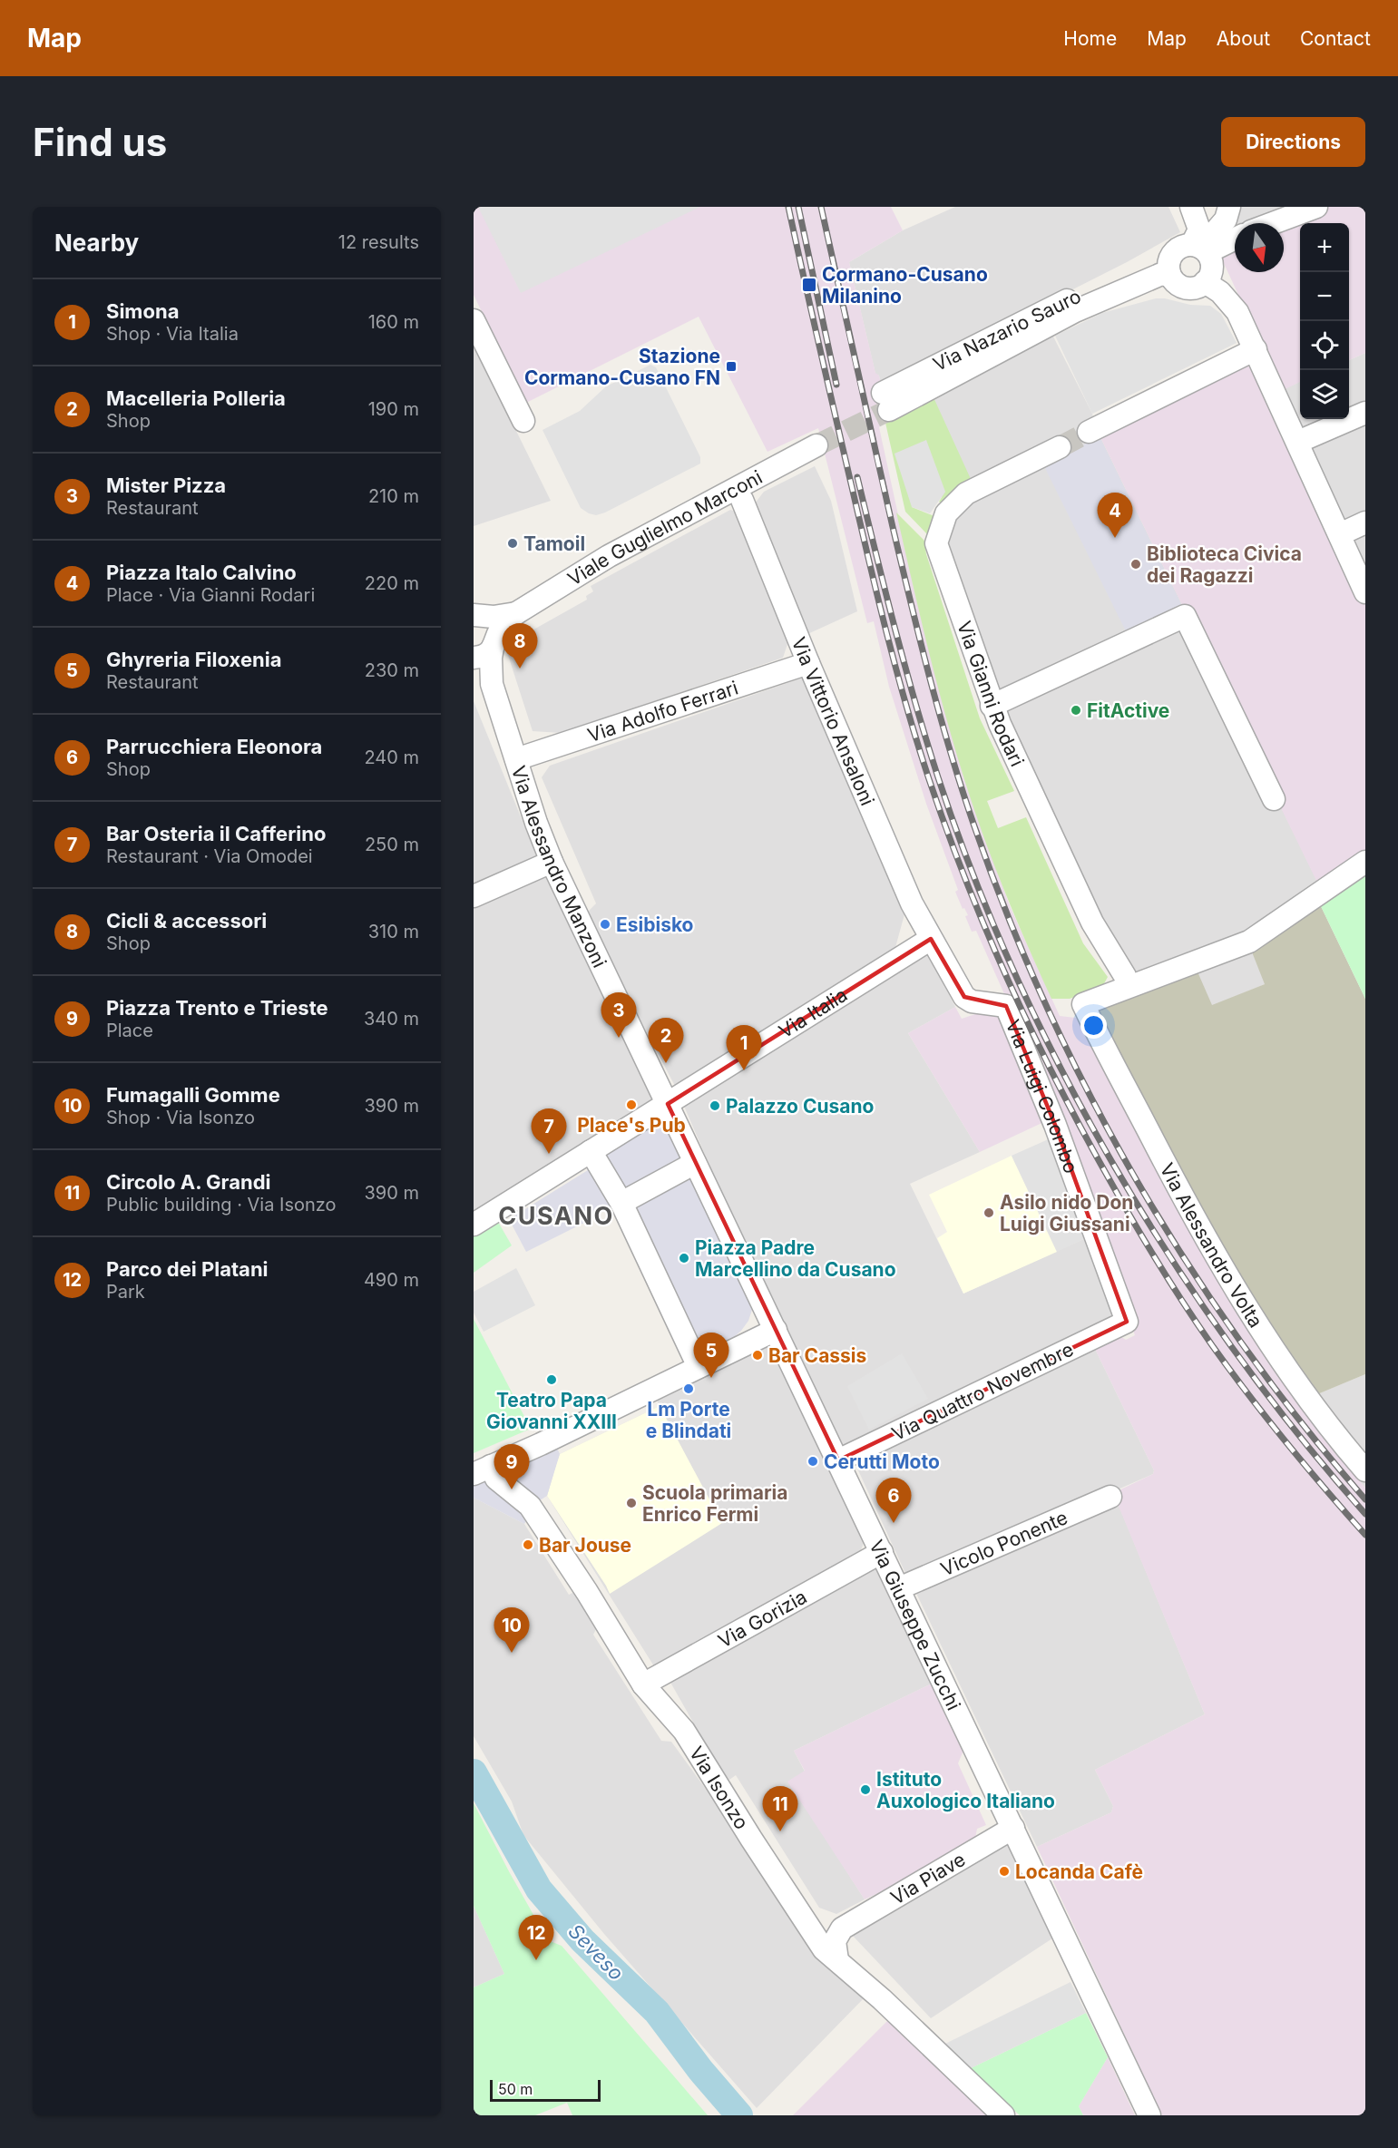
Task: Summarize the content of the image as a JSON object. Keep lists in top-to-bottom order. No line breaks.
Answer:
{"streets":{"street":["Via Nazario Sauro","Viale Guglielmo Marconi","Via Gianni Rodari","Via Adolfo Ferrari","Via Vittorio Ansaloni","Via Alessandro Manzoni","Via Italia","Via Luigi Colombo","Via Alessandro Volta","Via Quattro Novembre","Vicolo Ponente","Via Gorizia","Via Giuseppe Zucchi","Via Isonzo","Via Piave"]},"crossings":[["Via Gianni Rodari","Via Alessandro Volta"],["Via Adolfo Ferrari","Via Vittorio Ansaloni"],["Via Adolfo Ferrari","Via Alessandro Manzoni"],["Via Vittorio Ansaloni","Via Italia"],["Via Vittorio Ansaloni","Via Luigi Colombo"],["Via Alessandro Manzoni","Via Italia"],["Via Alessandro Manzoni","Via Giuseppe Zucchi"],["Via Italia","Via Luigi Colombo"],["Via Italia","Via Giuseppe Zucchi"],["Via Luigi Colombo","Via Quattro Novembre"],["Via Quattro Novembre","Via Giuseppe Zucchi"],["Vicolo Ponente","Via Giuseppe Zucchi"],["Via Gorizia","Via Giuseppe Zucchi"],["Via Gorizia","Via Isonzo"],["Via Giuseppe Zucchi","Via Piave"]],"districts":["CUSANO"],"water":["Seveso"],"places":{"transit":["Cormano-Cusano Milanino","Stazione Cormano-Cusano FN"],"other":["Tamoil","Biblioteca Civica dei Ragazzi","FitActive","Esibisko","Place's Pub","Palazzo Cusano","Asilo nido Don Luigi Giussani","Piazza Padre Marcellino da Cusano","Bar Cassis","Teatro Papa Giovanni XXIII","Lm Porte e Blindati","Cerutti Moto","Scuola primaria Enrico Fermi","Bar Jouse","Istituto Auxologico Italiano","Locanda Cafè"]},"scale_bar":"50 m","north":"bottom","page":{"header":"Map","nav":["Home","Map","About","Contact"],"buttons":"Directions","title":"Find us","heading":["Nearby","12 results"],"map_buttons":["+","−"],"list":[{"mark":"1","name":"Simona","note":"Shop · Via Italia","value":"160 m"},{"mark":"2","name":"Macelleria Polleria","note":"Shop","value":"190 m"},{"mark":"3","name":"Mister Pizza","note":"Restaurant","value":"210 m"},{"mark":"4","name":"Piazza Italo Calvino","note":"Place · Via Gianni Rodari","value":"220 m"},{"mark":"5","name":"Ghyreria Filoxenia","note":"Restaurant","value":"230 m"},{"mark":"6","name":"Parrucchiera Eleonora","note":"Shop","value":"240 m"},{"mark":"7","name":"Bar Osteria il Cafferino","note":"Restaurant · Via Omodei","value":"250 m"},{"mark":"8","name":"Cicli & accessori","note":"Shop","value":"310 m"},{"mark":"9","name":"Piazza Trento e Trieste","note":"Place","value":"340 m"},{"mark":"10","name":"Fumagalli Gomme","note":"Shop · Via Isonzo","value":"390 m"},{"mark":"11","name":"Circolo A. Grandi","note":"Public building · Via Isonzo","value":"390 m"},{"mark":"12","name":"Parco dei Platani","note":"Park","value":"490 m"}],"pins":["4","8","3","2","1","7","5","9","6","10","11","12"],"scale":"50 m"}}
